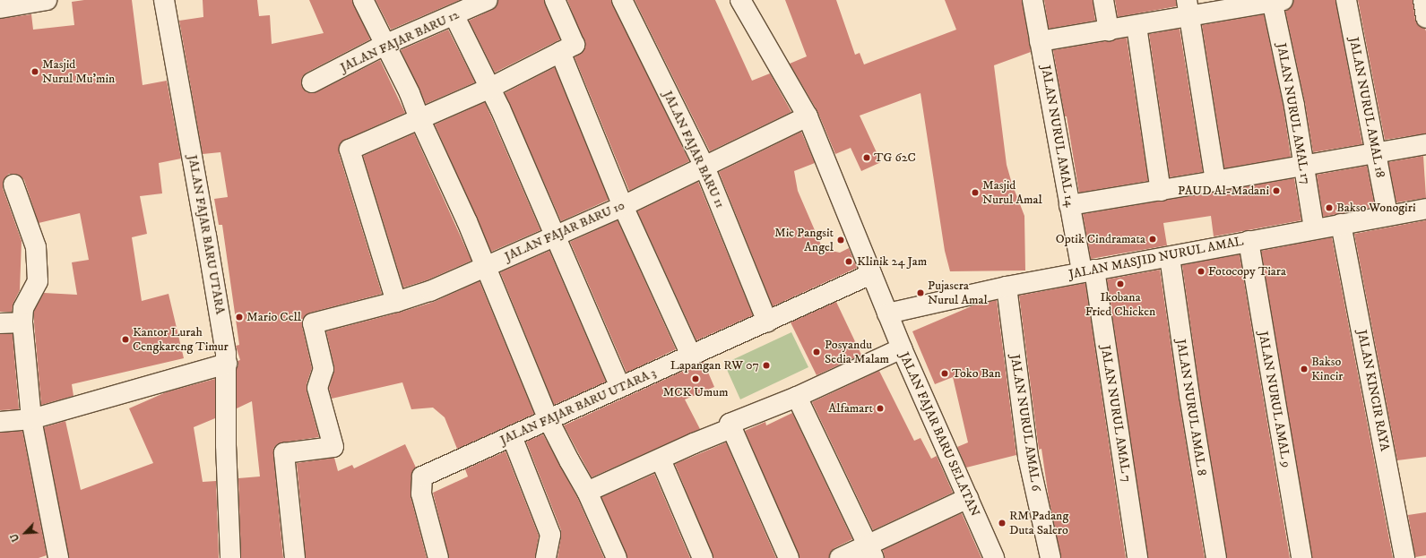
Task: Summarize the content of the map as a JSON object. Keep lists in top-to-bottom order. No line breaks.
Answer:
{"streets":{"street":["JALAN FAJAR BARU 12","JALAN NURUL AMAL 18","JALAN NURUL AMAL 17","JALAN NURUL AMAL 14","JALAN FAJAR BARU 11","JALAN FAJAR BARU 10","JALAN FAJAR BARU UTARA","JALAN MASJID NURUL AMAL","JALAN KINCIR RAYA","JALAN NURUL AMAL 9","JALAN FAJAR BARU UTARA 3","JALAN NURUL AMAL 8","JALAN NURUL AMAL 7","JALAN NURUL AMAL 6","JALAN FAJAR BARU SELATAN"]},"crossings":[["JALAN NURUL AMAL 18","JALAN MASJID NURUL AMAL"],["JALAN NURUL AMAL 17","JALAN MASJID NURUL AMAL"],["JALAN NURUL AMAL 14","JALAN MASJID NURUL AMAL"],["JALAN NURUL AMAL 14","JALAN NURUL AMAL 7"],["JALAN FAJAR BARU 11","JALAN FAJAR BARU 10"],["JALAN FAJAR BARU 11","JALAN FAJAR BARU UTARA 3"],["JALAN FAJAR BARU 10","JALAN FAJAR BARU SELATAN"],["JALAN MASJID NURUL AMAL","JALAN KINCIR RAYA"],["JALAN MASJID NURUL AMAL","JALAN NURUL AMAL 9"],["JALAN MASJID NURUL AMAL","JALAN NURUL AMAL 8"],["JALAN MASJID NURUL AMAL","JALAN NURUL AMAL 7"],["JALAN MASJID NURUL AMAL","JALAN NURUL AMAL 6"],["JALAN MASJID NURUL AMAL","JALAN FAJAR BARU SELATAN"],["JALAN FAJAR BARU UTARA 3","JALAN FAJAR BARU SELATAN"]],"places":["Masjid Nurul Mu'min","TG 62C","PAUD Al-Madani","Masjid Nurul Amal","Bakso Wonogiri","Optik Cindramata","Mie Pangsit Angel","Klinik 24 Jam","Fotocopy Tiara","Ikobana Fried Chicken","Pujasera Nurul Amal","Mario Cell","Kantor Lurah Cengkareng Timur","Posyandu Sedia Malam","Lapangan RW 07","Bakso Kincir","Toko Ban","MCK Umum","Alfamart","RM Padang Duta Salero"],"north":"bottom left"}
